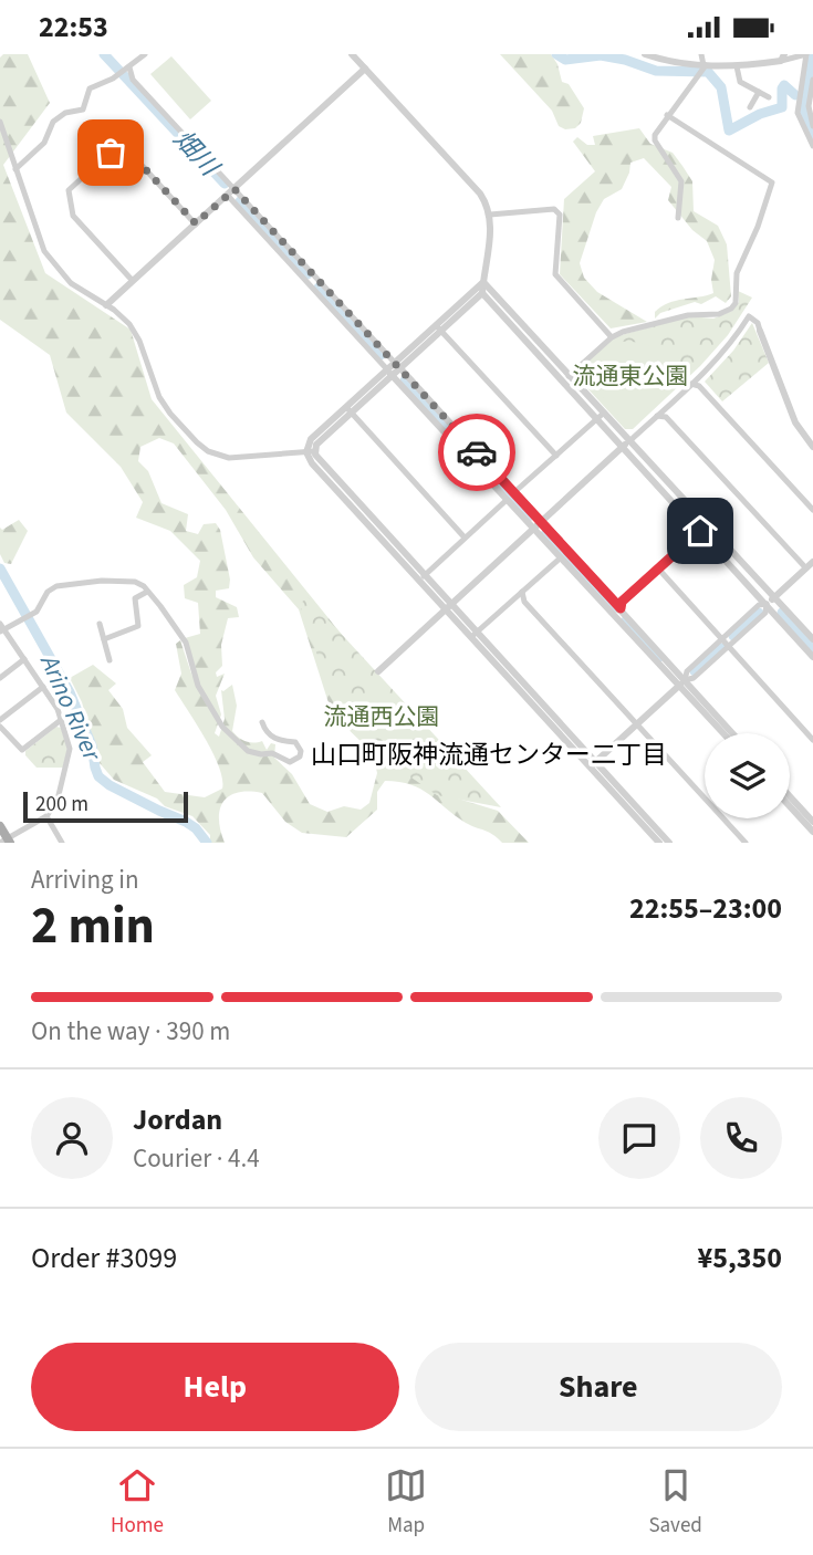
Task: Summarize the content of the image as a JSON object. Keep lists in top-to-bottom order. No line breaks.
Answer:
{"districts":["山口町阪神流通センター二丁目"],"water":["畑川","Arino River"],"parks":["流通東公園","流通西公園"],"scale_bar":"200 m","page":{"status":"22:53","scale":"200 m","heading":["2 min","Arriving in","22:55–23:00"],"panel":["Jordan","Courier · 4.4","Order #3099","¥5,350"],"bar":"On the way · 390 m","buttons":["Help","Share"],"tabs":["Home","Map","Saved"]}}
